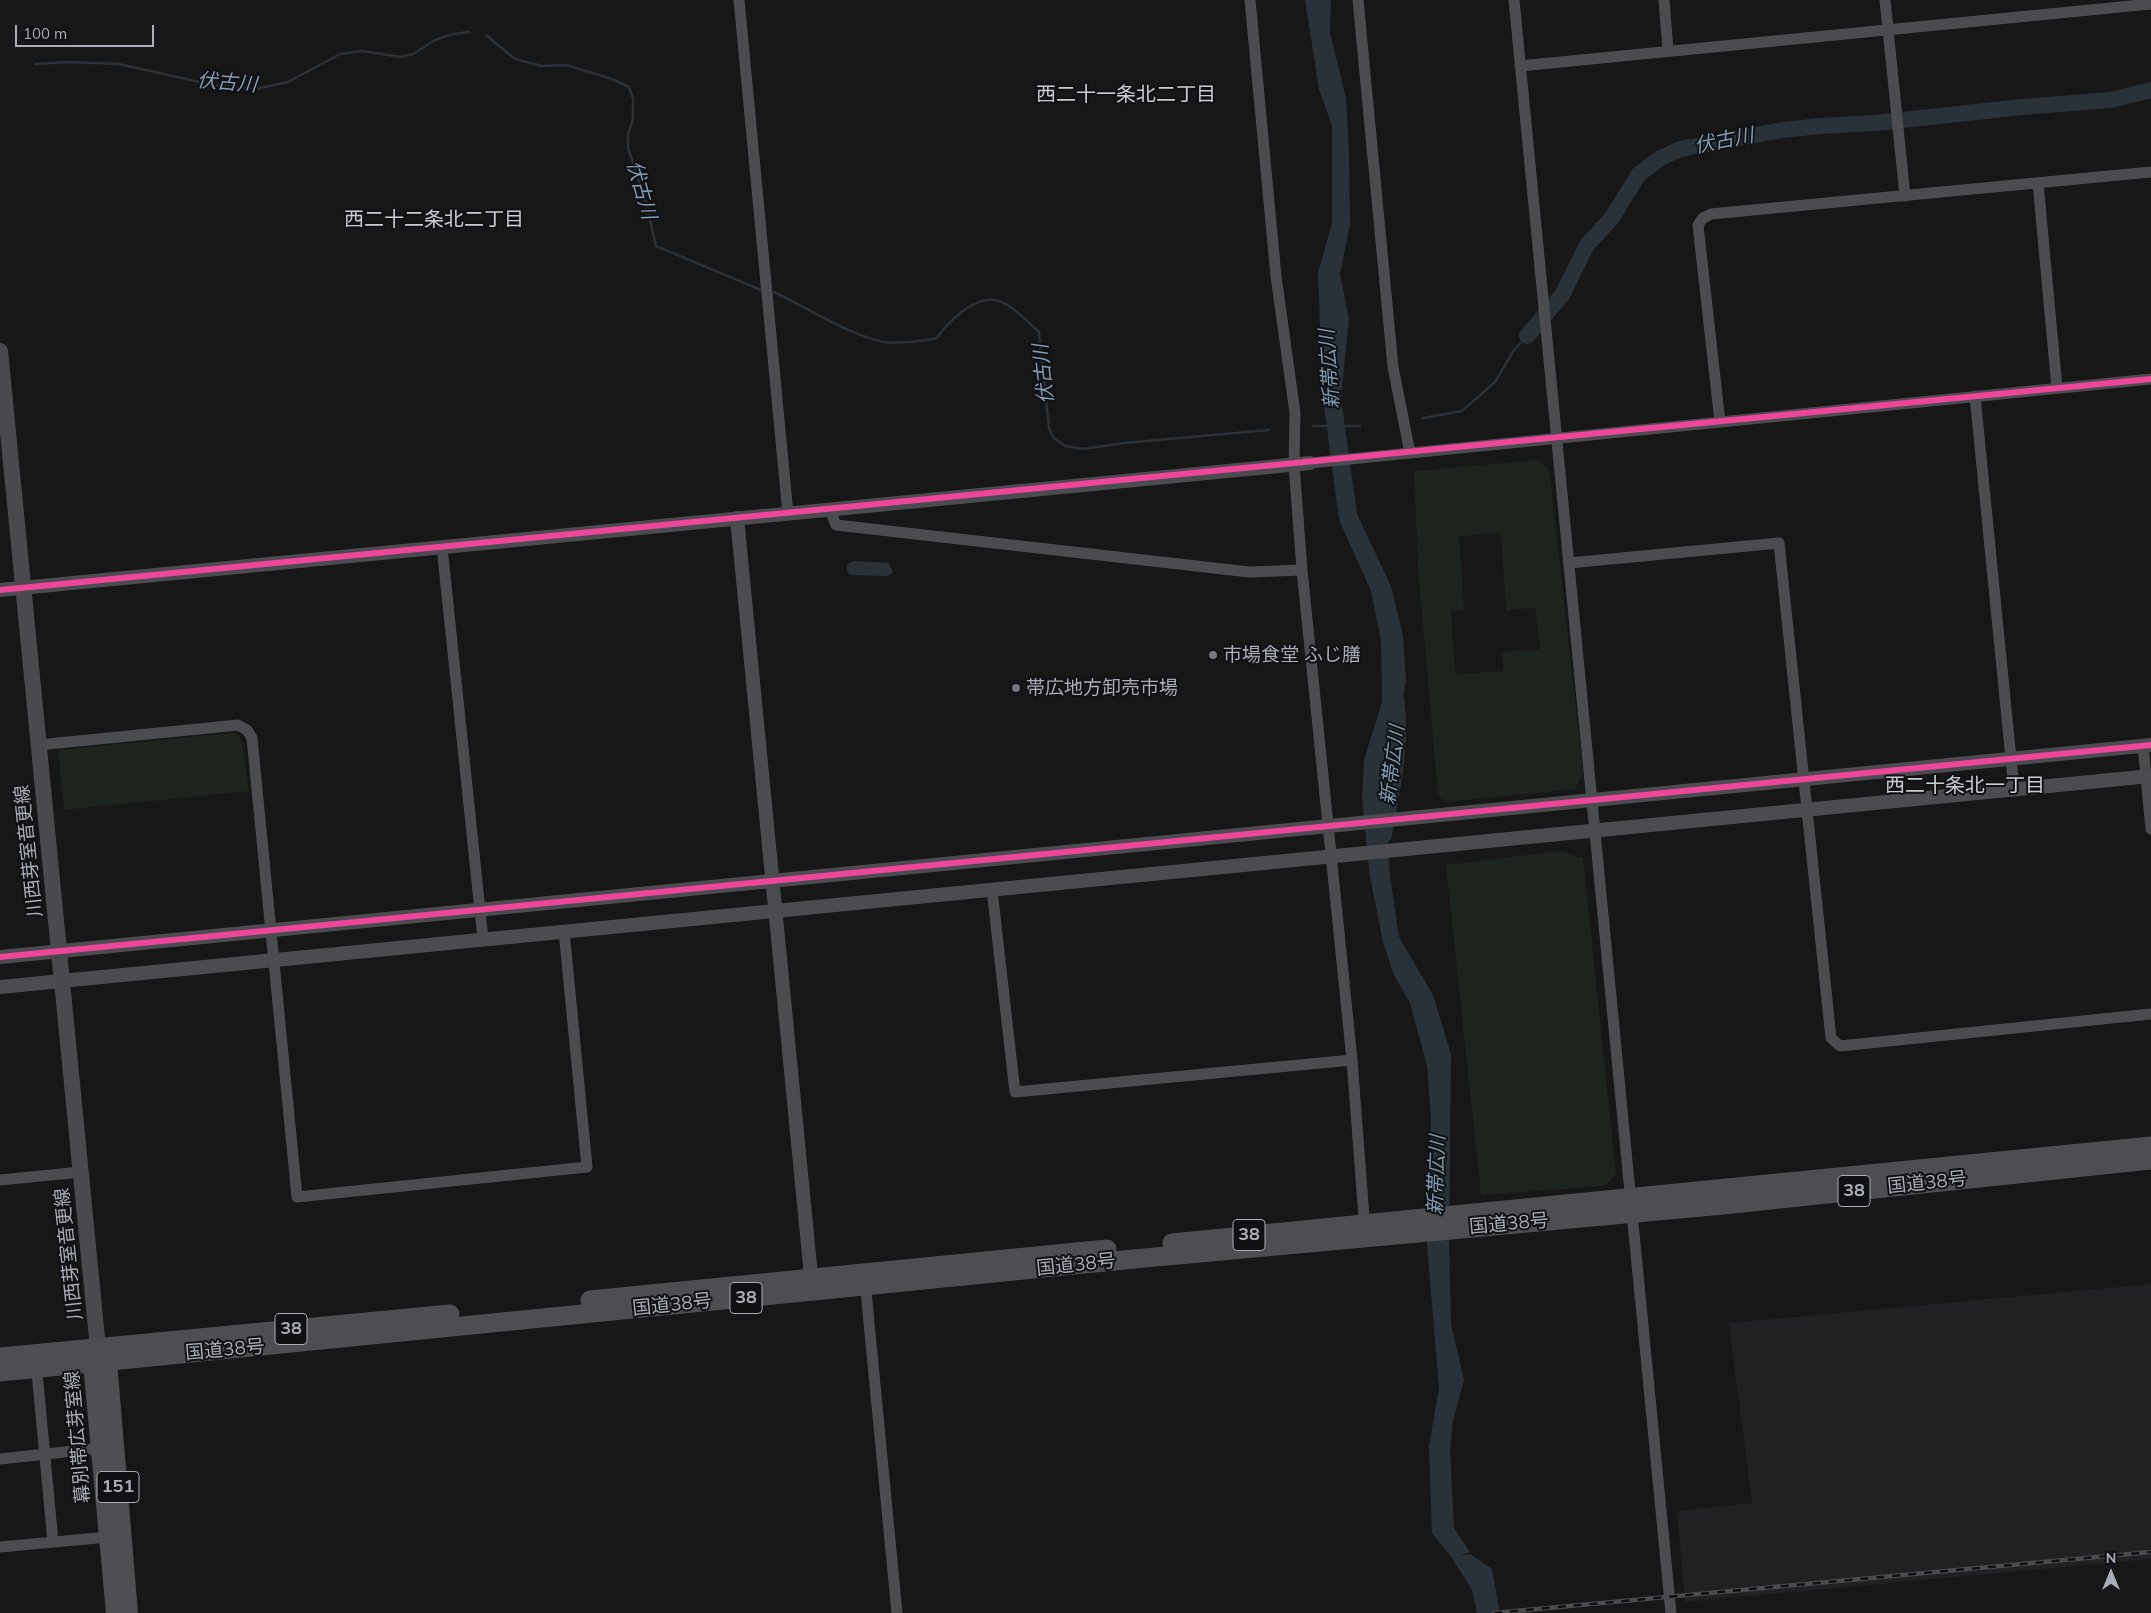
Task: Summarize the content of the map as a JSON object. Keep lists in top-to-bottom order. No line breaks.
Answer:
{"streets":{"highway":["国道38号","38"],"main road":["川西芽室音更線","幕別帯広芽室線","151"]},"crossings":[["川西芽室音更線","国道38号"],["川西芽室音更線","幕別帯広芽室線"],["国道38号","幕別帯広芽室線"]],"districts":["西二十一条北二丁目","西二十二条北二丁目","西二十条北一丁目"],"water":["伏古川","新帯広川"],"places":["市場食堂 ふじ膳","帯広地方卸売市場"],"scale_bar":"100 m","north":"top"}
